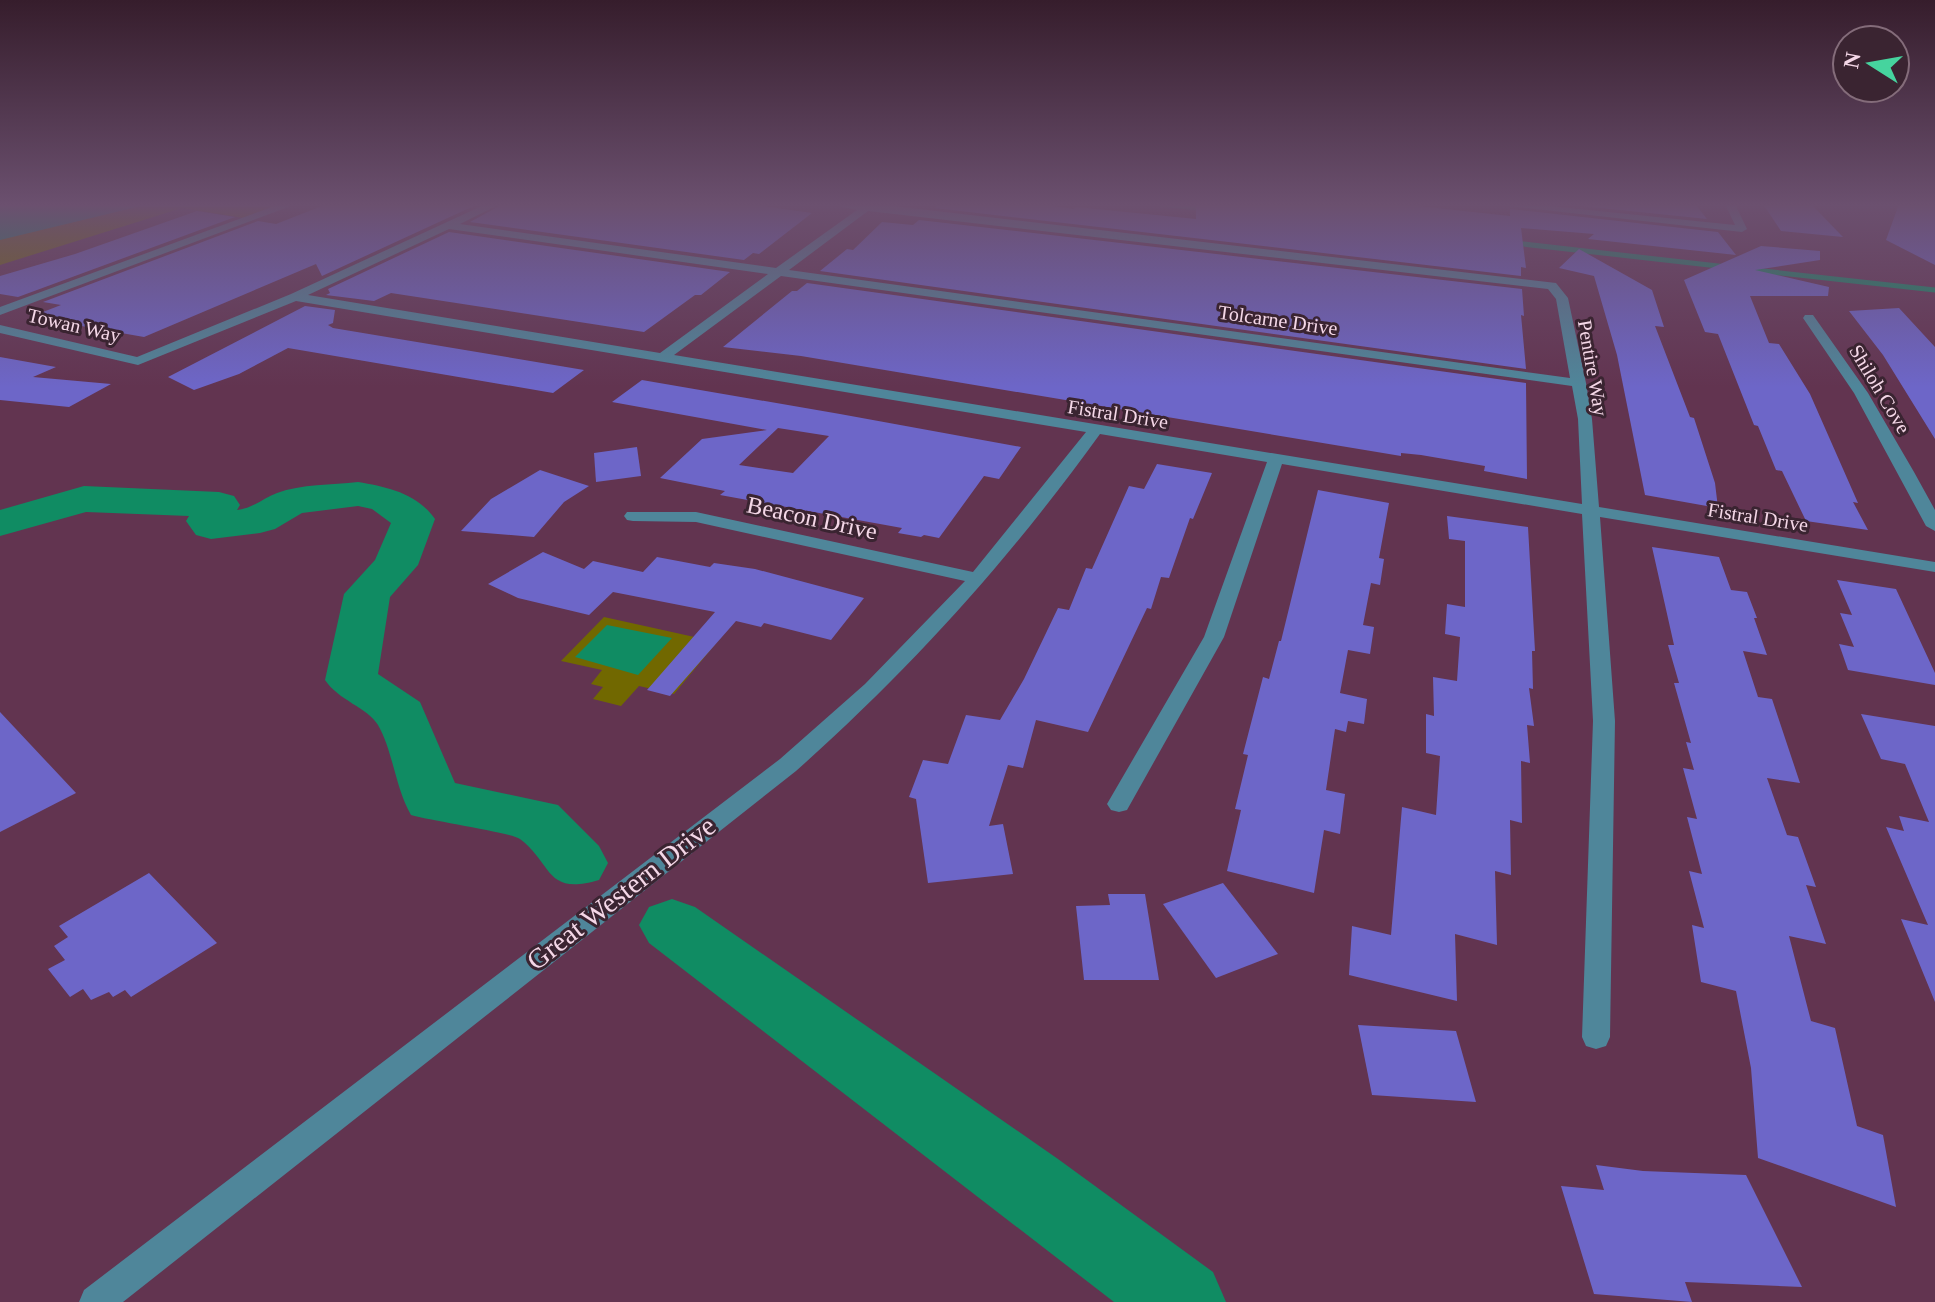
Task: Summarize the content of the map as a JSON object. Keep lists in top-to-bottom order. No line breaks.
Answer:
{"streets":{"street":["Tolcarne Drive","Towan Way","Pentire Way","Shiloh Cove","Fistral Drive","Beacon Drive","Great Western Drive"]},"crossings":[["Tolcarne Drive","Pentire Way"],["Towan Way","Fistral Drive"],["Pentire Way","Fistral Drive"],["Fistral Drive","Great Western Drive"],["Beacon Drive","Great Western Drive"]],"north":"left"}
